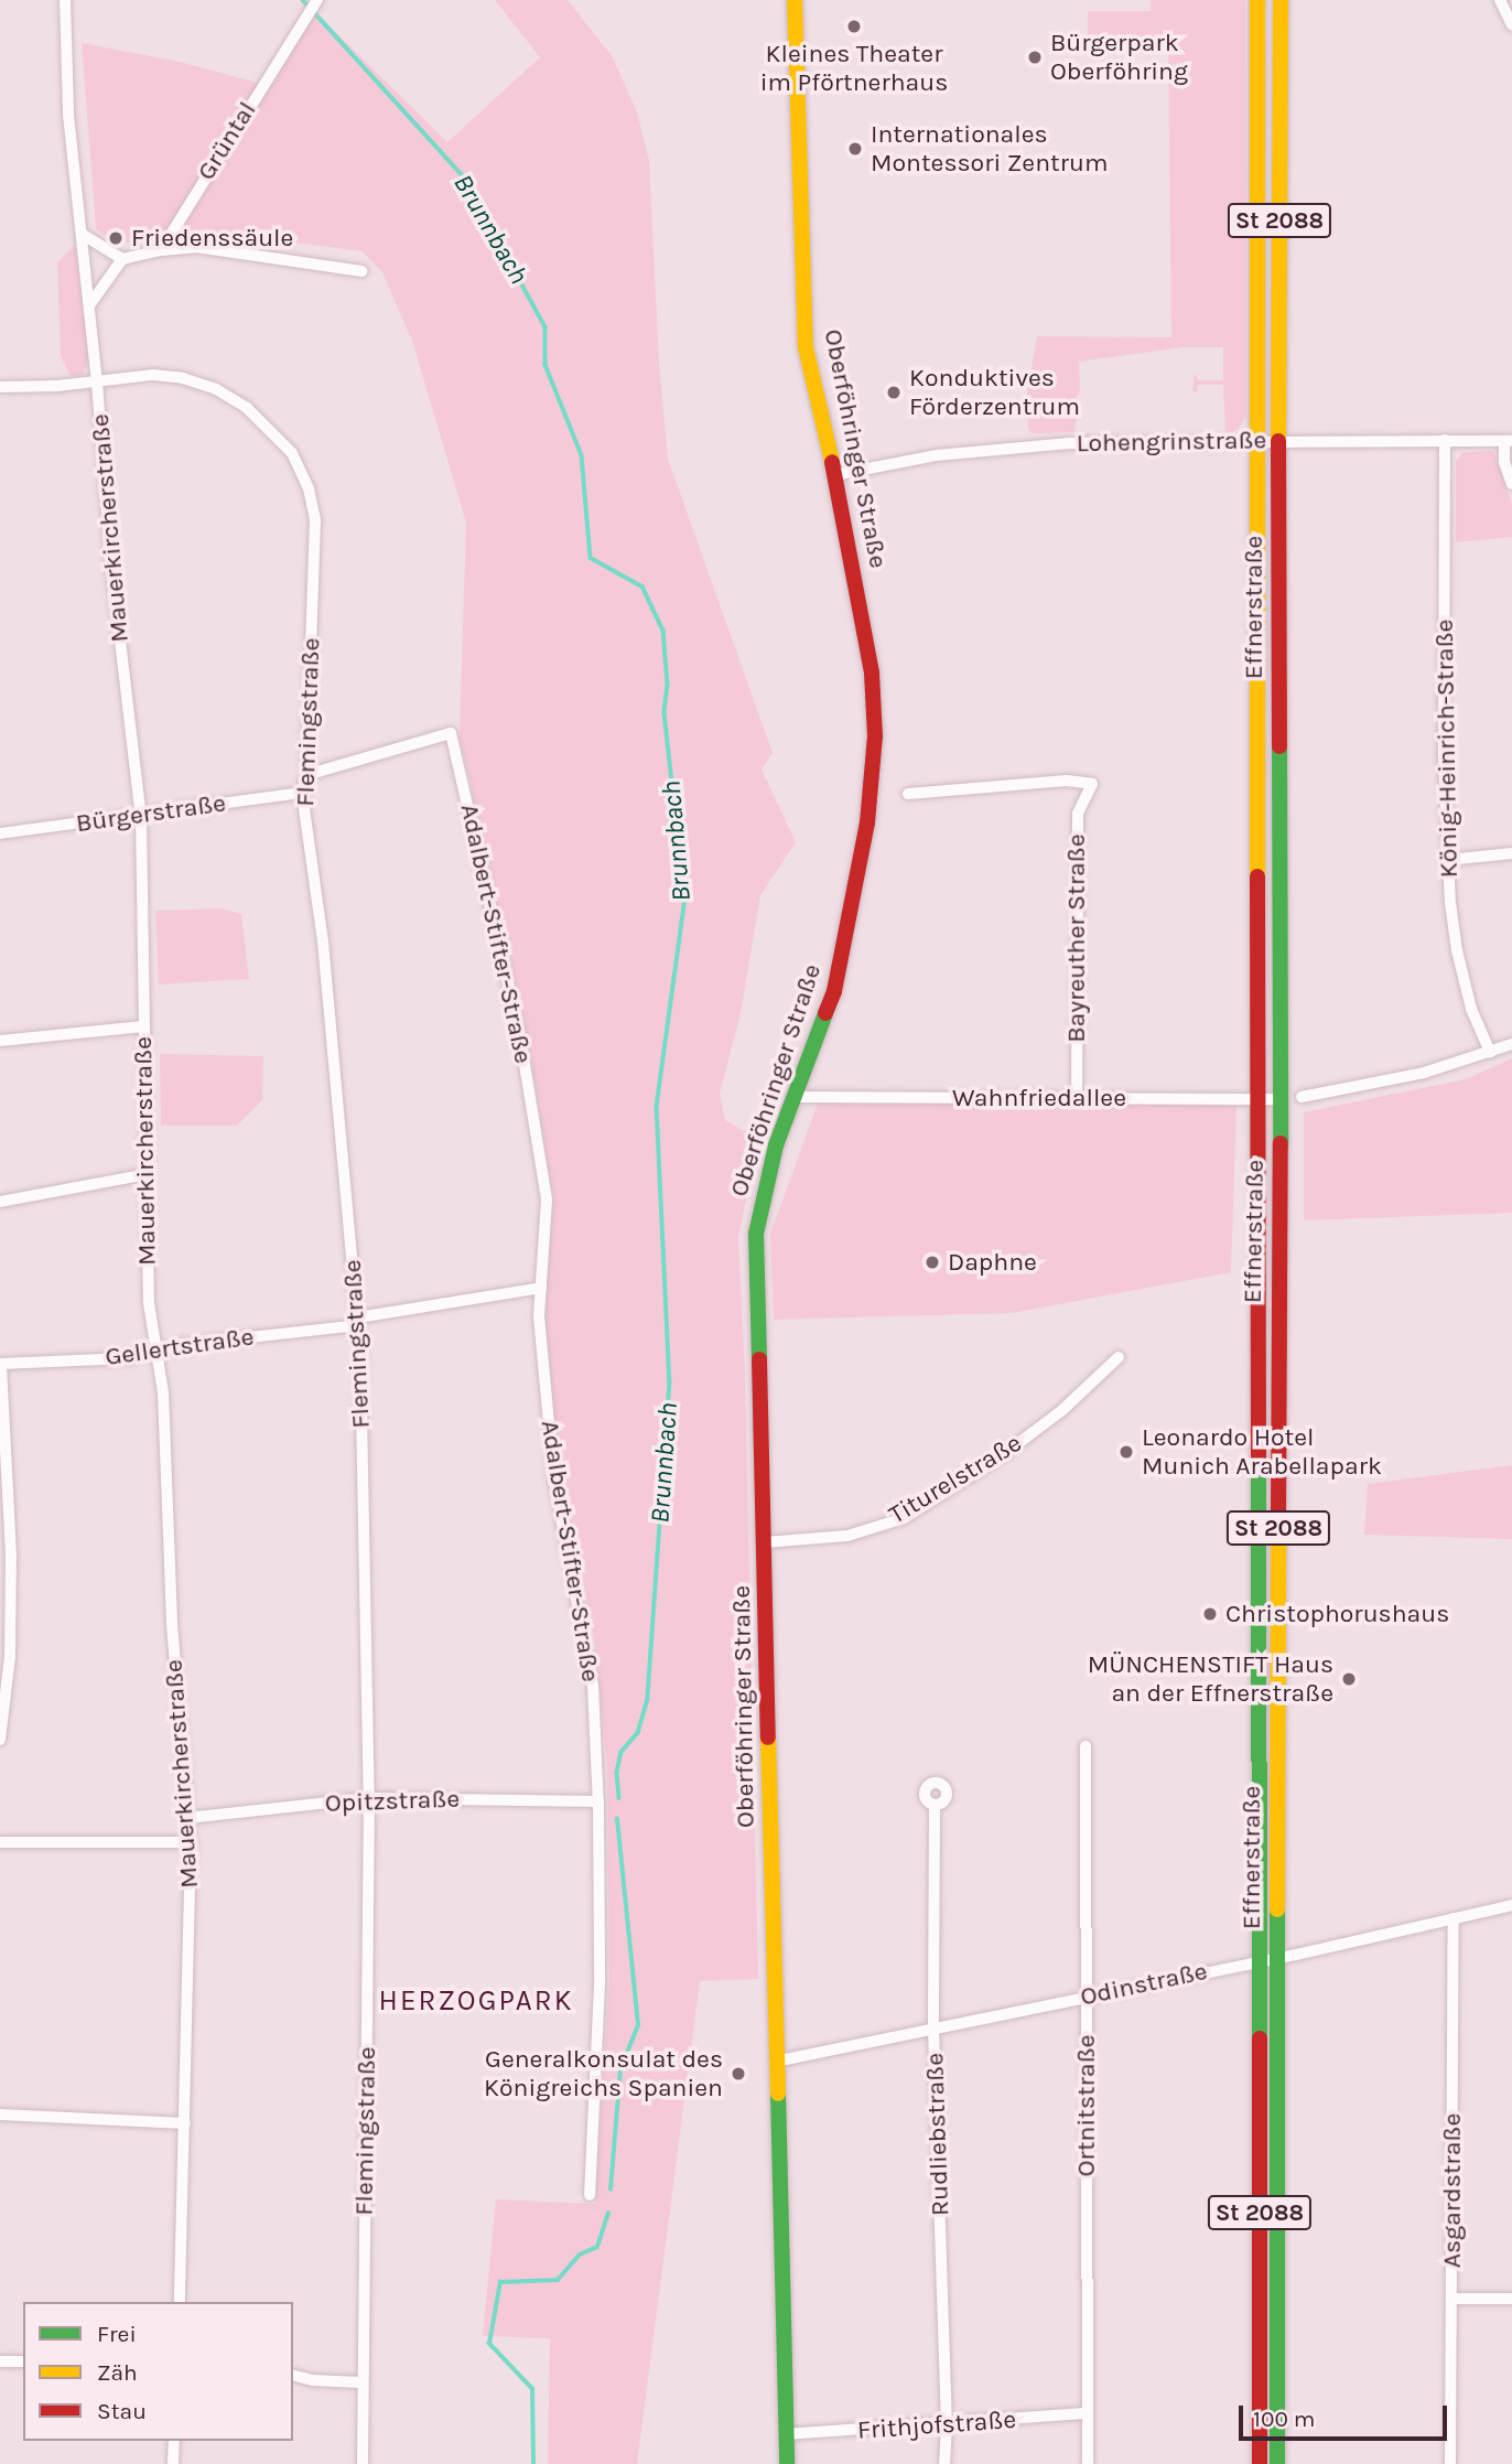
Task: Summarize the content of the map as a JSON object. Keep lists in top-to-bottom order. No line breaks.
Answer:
{"streets":{"main road":["St 2088","Oberföhringer Straße","Effnerstraße"],"street":["Grüntal","Lohengrinstraße","Mauerkircherstraße","Flemingstraße","König-Heinrich-Straße","Bürgerstraße","Adalbert-Stifter-Straße","Bayreuther Straße","Wahnfriedallee","Gellertstraße","Titurelstraße","Opitzstraße","Odinstraße","Ortnitstraße","Rudliebstraße","Asgardstraße","Frithjofstraße"]},"crossings":[["Lohengrinstraße","Oberföhringer Straße"],["Lohengrinstraße","Effnerstraße"],["Lohengrinstraße","König-Heinrich-Straße"],["Oberföhringer Straße","Wahnfriedallee"],["Oberföhringer Straße","Titurelstraße"],["Oberföhringer Straße","Odinstraße"],["Oberföhringer Straße","Frithjofstraße"],["Mauerkircherstraße","Flemingstraße"],["Mauerkircherstraße","Bürgerstraße"],["Mauerkircherstraße","Gellertstraße"],["Mauerkircherstraße","Opitzstraße"],["Effnerstraße","Wahnfriedallee"],["Effnerstraße","Odinstraße"],["Flemingstraße","Bürgerstraße"],["Flemingstraße","Adalbert-Stifter-Straße"],["Flemingstraße","Gellertstraße"],["Flemingstraße","Opitzstraße"],["Adalbert-Stifter-Straße","Gellertstraße"],["Adalbert-Stifter-Straße","Opitzstraße"],["Bayreuther Straße","Wahnfriedallee"],["Odinstraße","Ortnitstraße"],["Odinstraße","Rudliebstraße"],["Odinstraße","Asgardstraße"],["Ortnitstraße","Frithjofstraße"],["Rudliebstraße","Frithjofstraße"]],"districts":["HERZOGPARK"],"water":["Brunnbach"],"places":["Kleines Theater im Pförtnerhaus","Bürgerpark Oberföhring","Internationales Montessori Zentrum","Friedenssäule","Konduktives Förderzentrum","Daphne","Leonardo Hotel Munich Arabellapark","Christophorushaus","MÜNCHENSTIFT Haus an der Effnerstraße","Generalkonsulat des Königreichs Spanien"],"legend":["Frei","Zäh","Stau"],"scale_bar":"100 m"}
